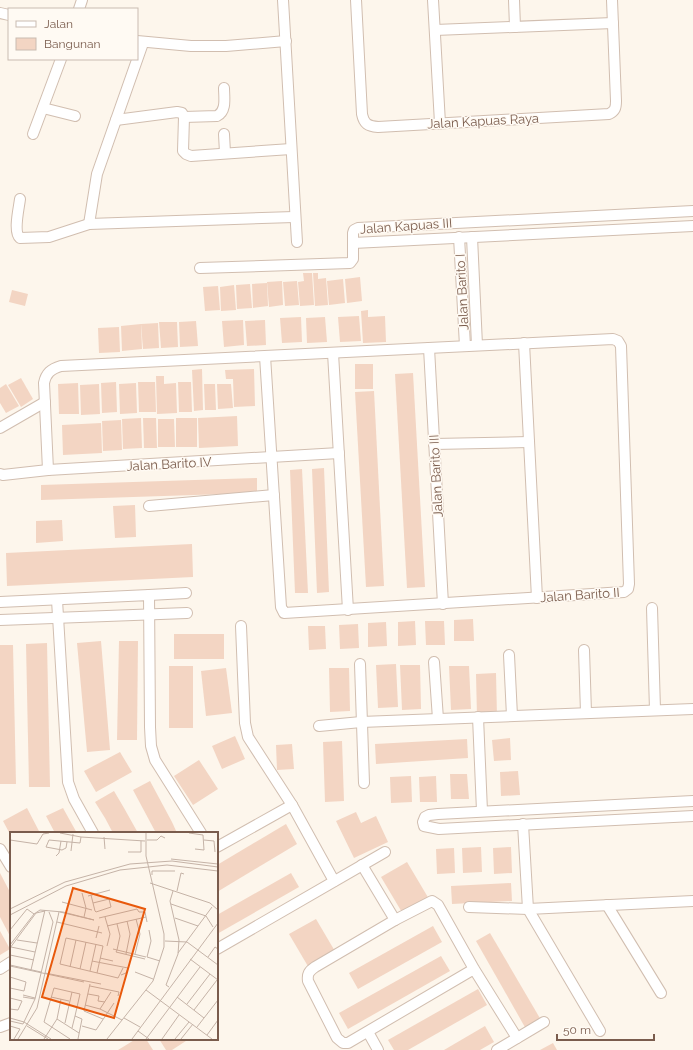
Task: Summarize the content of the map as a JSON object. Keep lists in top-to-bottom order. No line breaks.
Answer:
{"streets":{"street":["Jalan Kapuas Raya","Jalan Kapuas III","Jalan Barito I","Jalan Barito IV","Jalan Barito III","Jalan Barito II"]},"crossings":[["Jalan Kapuas III","Jalan Barito I"],["Jalan Barito III","Jalan Barito II"]],"legend":["Jalan","Bangunan"],"scale_bar":"50 m"}
